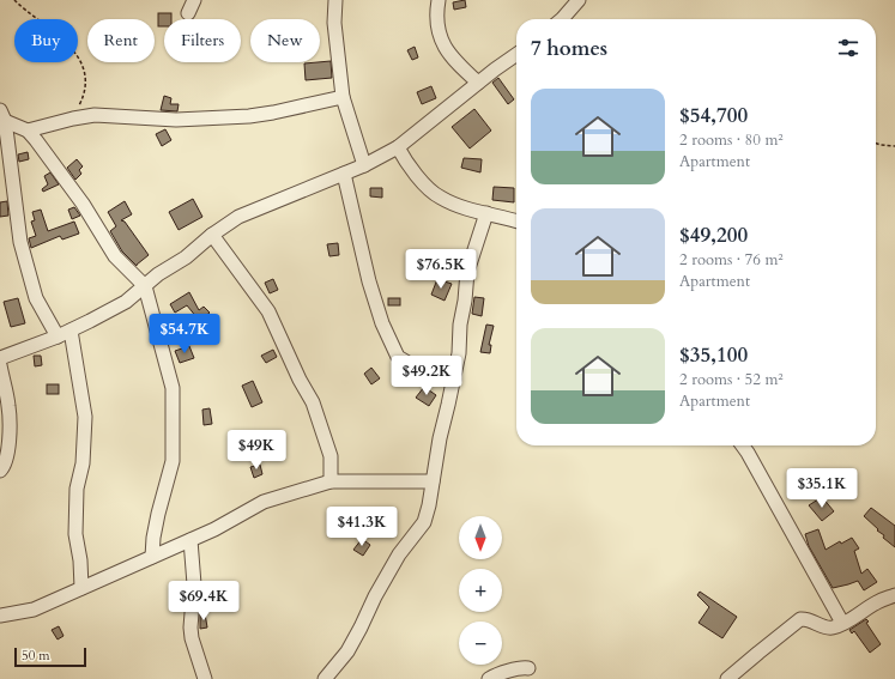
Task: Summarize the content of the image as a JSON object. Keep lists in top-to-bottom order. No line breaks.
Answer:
{"scale_bar":"50 m","north":"bottom","page":{"chip":["Buy","Rent","Filters","New"],"heading":"7 homes","list":[{"name":"$54,700","note":"2 rooms · 80 m² · Apartment"},{"name":"$49,200","note":"2 rooms · 76 m² · Apartment"},{"name":"$35,100","note":"2 rooms · 52 m² · Apartment"}],"price":["$76.5K","$54.7K","$49.2K","$49K","$35.1K","$41.3K","$69.4K"],"map_buttons":["+","−"],"scale":"50 m"}}
